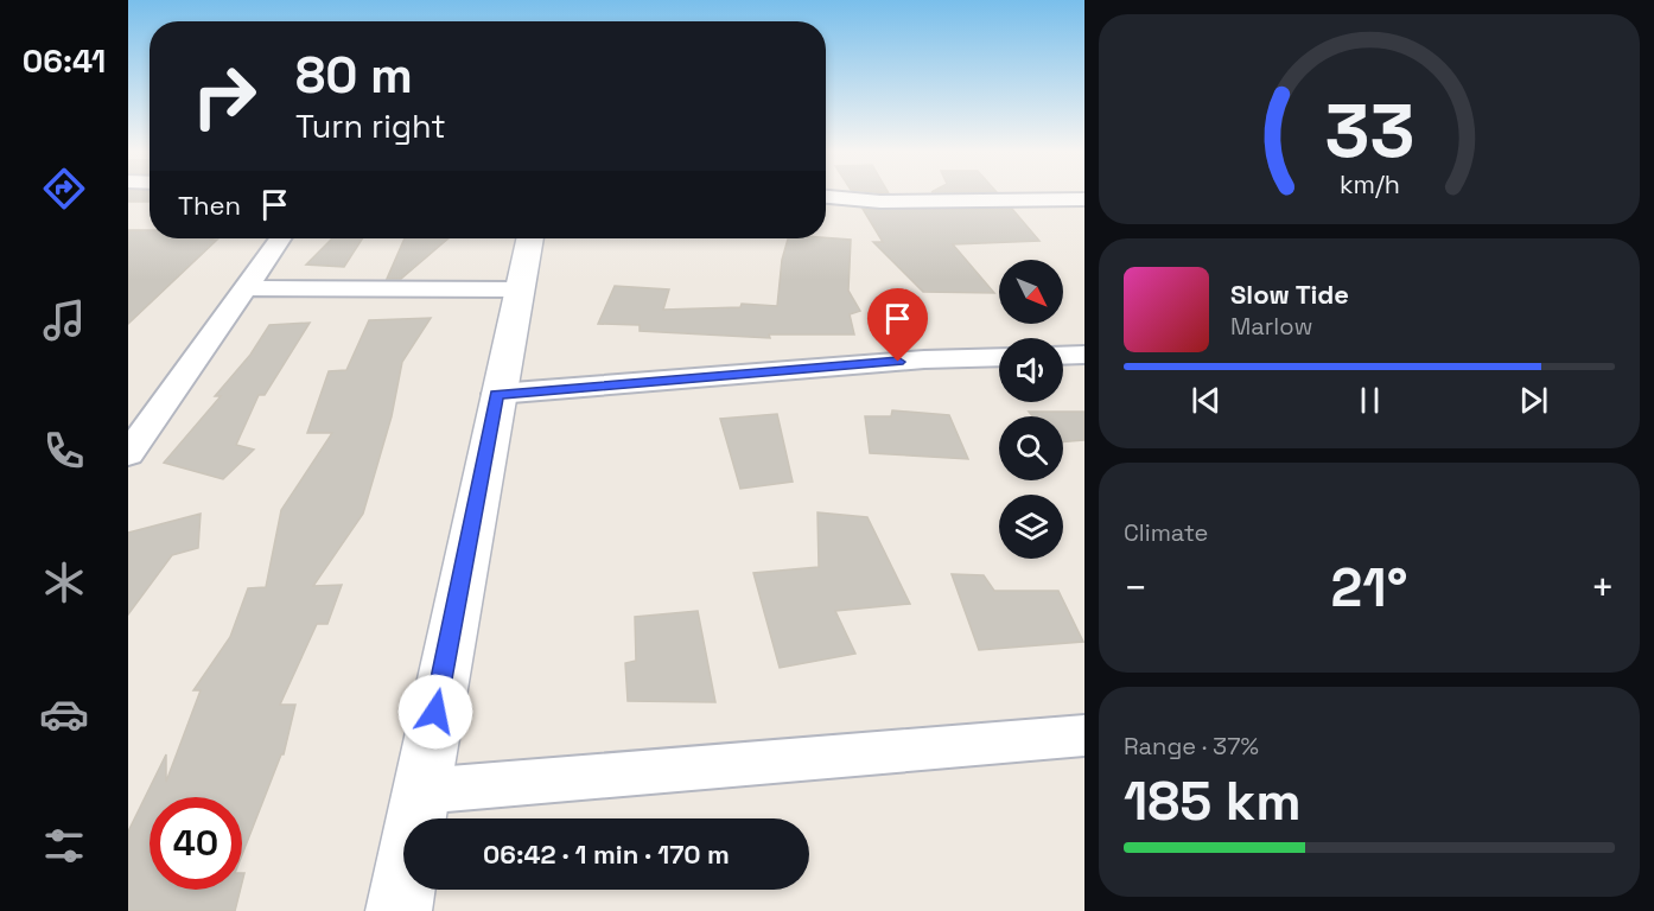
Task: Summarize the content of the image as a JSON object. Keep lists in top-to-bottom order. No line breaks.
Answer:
{"north":"bottom right","page":{"tabs":"06:41","turn":["80 m","Turn right"],"then":"Then","song":["Slow Tide","Marlow"],"tile":["Climate",["Range · 37%","185 km"]],"heat":["−","21°","+"],"limit":"40","trip":"06:42 · 1 min · 170 m","gauge":["33","km/h"]}}
